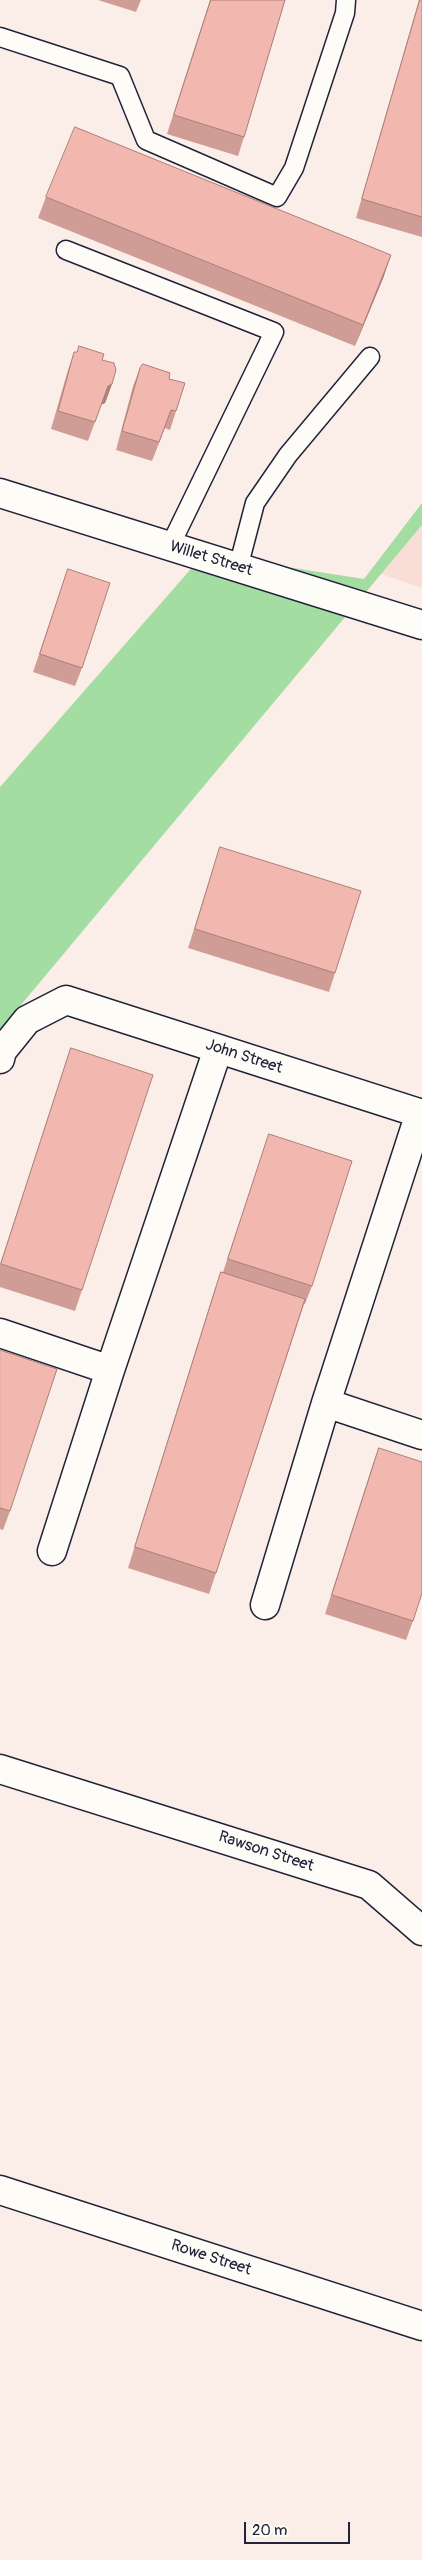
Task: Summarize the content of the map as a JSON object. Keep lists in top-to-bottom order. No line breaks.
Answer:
{"streets":{"street":["Willet Street","John Street","Rawson Street","Rowe Street"]},"scale_bar":"20 m"}
